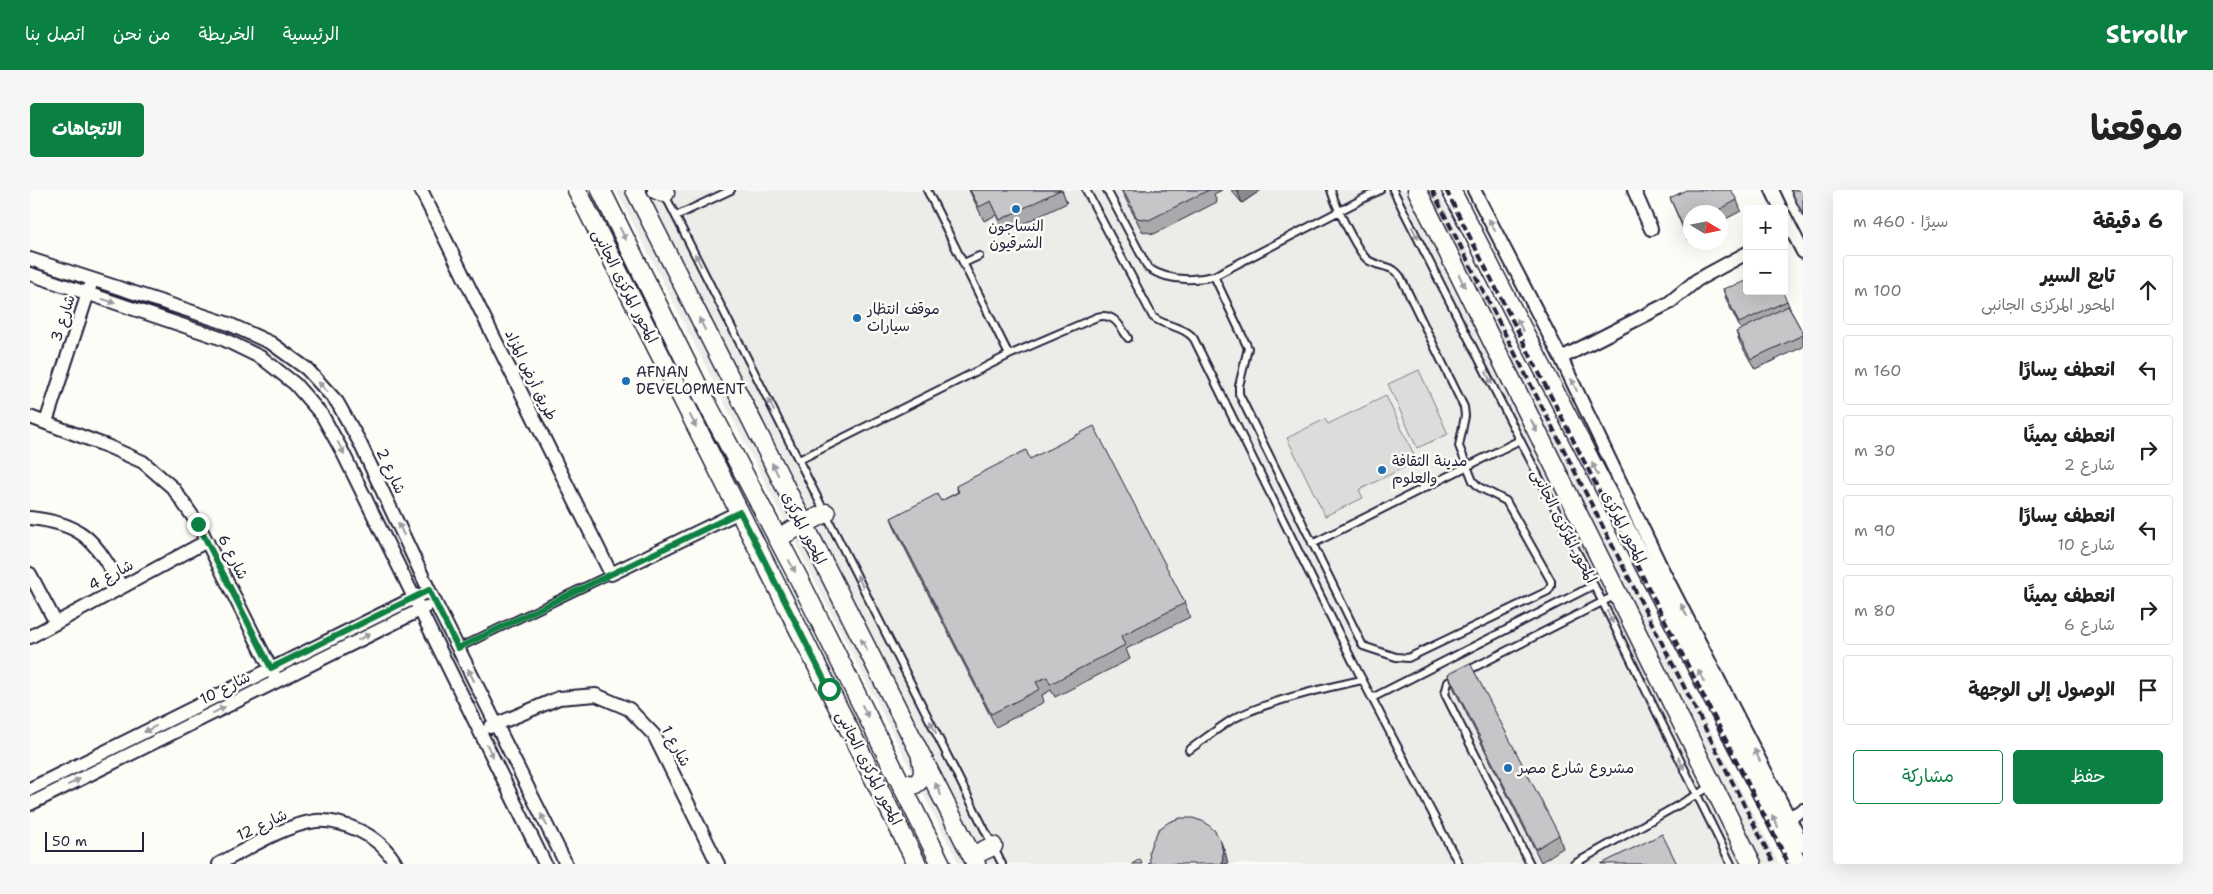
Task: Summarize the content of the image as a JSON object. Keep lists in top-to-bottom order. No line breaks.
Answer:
{"streets":{"main road":["المحور المركزى الجانبى","المحور المركزى"],"street":["شارع 3","طريق أرض المزاد","شارع 2","شارع 6","شارع 4","شارع 10","شارع 1","شارع 12"]},"crossings":[["شارع 3","شارع 2"],["شارع 3","شارع 6"],["شارع 2","شارع 10"],["شارع 2","شارع 1"],["شارع 6","شارع 4"],["شارع 6","شارع 10"]],"places":["النساجون الشرقيون","موقف انتظار سيارات","AFNAN DEVELOPMENT","مدينة الثقافة والعلوم","مشروع شارع مصر"],"scale_bar":"50 m","north":"right","page":{"header":"Strollr","nav":["الرئيسية","الخريطة","من نحن","اتصل بنا"],"title":"موقعنا","buttons":["الاتجاهات",["حفظ","مشاركة"]],"heading":["6 دقيقة","سيرًا · 460 m"],"map_buttons":["+","−"],"list":[["تابع السير","المحور المركزى الجانبى","100 m"],["انعطف يسارًا","160 m"],["انعطف يمينًا","شارع 2","30 m"],["انعطف يسارًا","شارع 10","90 m"],["انعطف يمينًا","شارع 6","80 m"],"الوصول إلى الوجهة"],"scale":"50 m"}}
